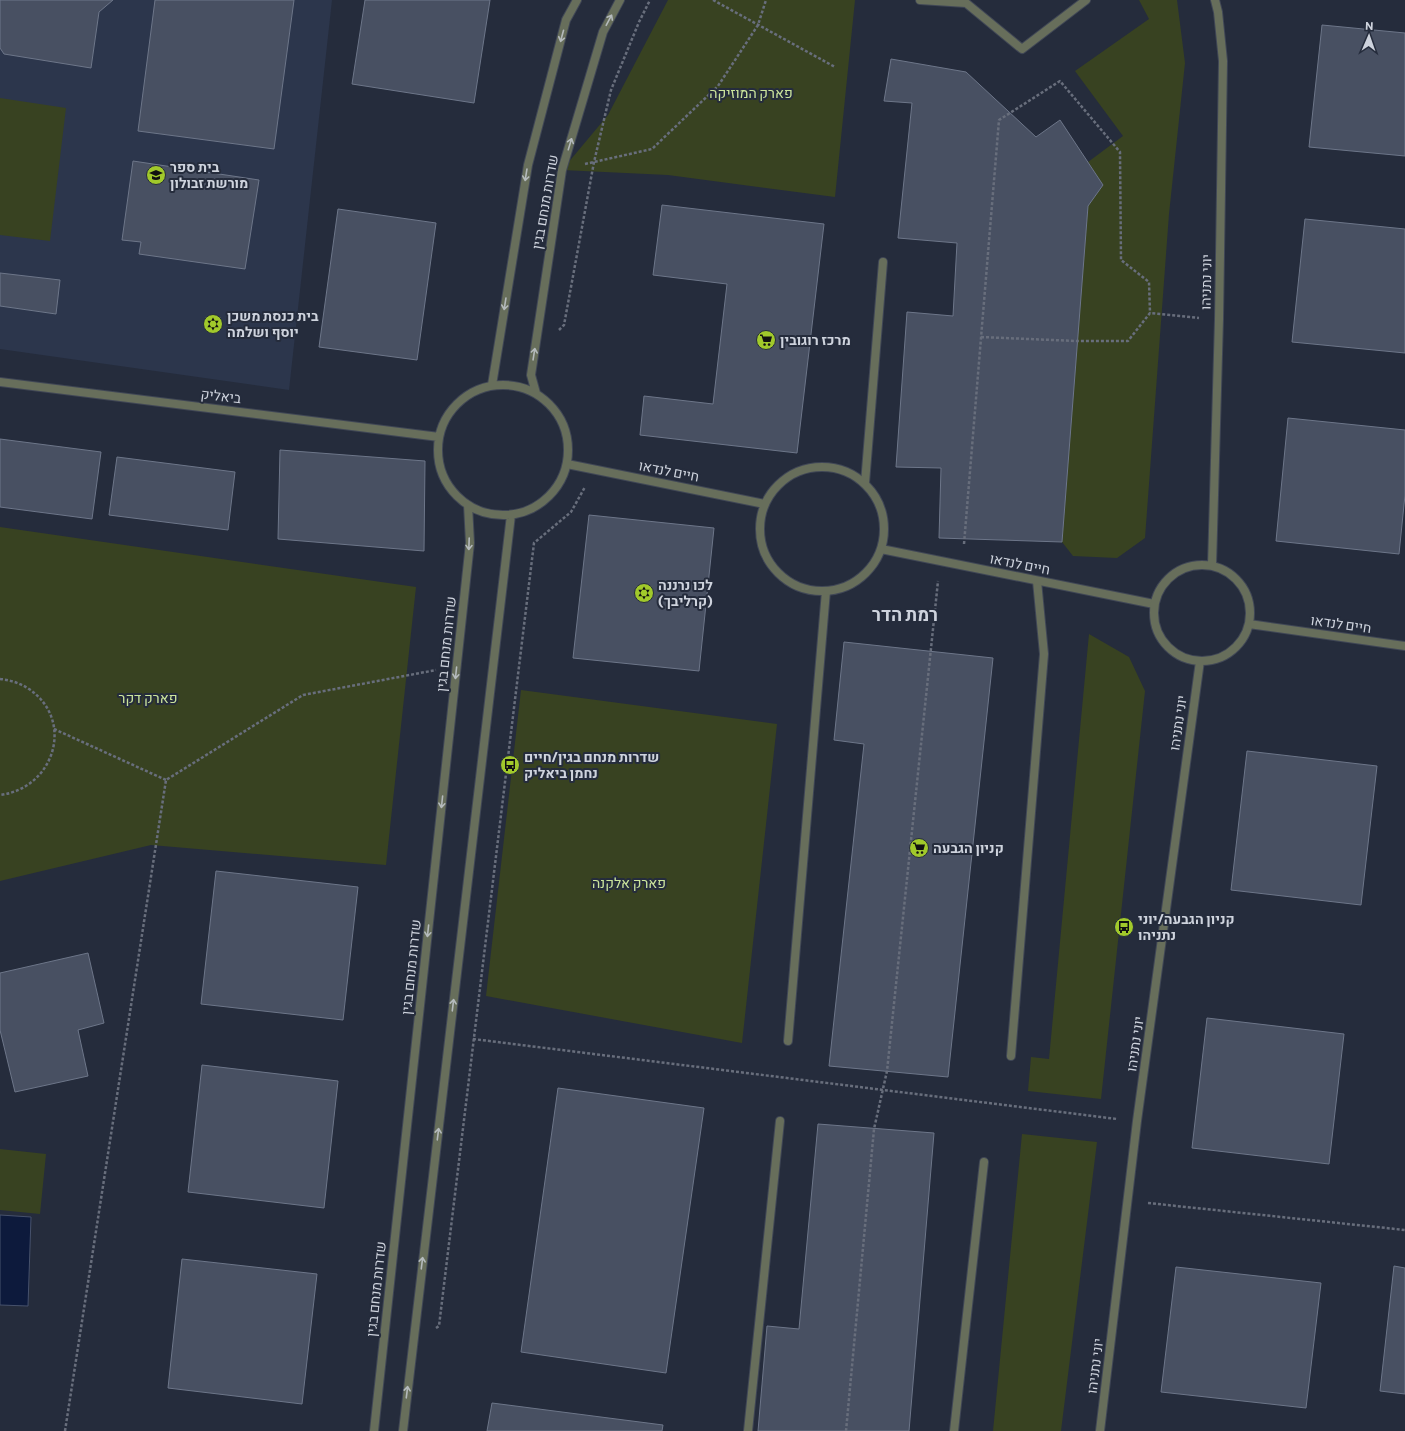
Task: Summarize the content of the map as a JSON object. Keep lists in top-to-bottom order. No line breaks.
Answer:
{"streets":{"street":["שדרות מנחם בגין","יוני נתניהו","ביאליק","חיים לנדאו"]},"crossings":[["שדרות מנחם בגין","ביאליק"],["שדרות מנחם בגין","חיים לנדאו"],["יוני נתניהו","חיים לנדאו"],["ביאליק","חיים לנדאו"]],"districts":["רמת הדר"],"parks":["פארק המוזיקה","פארק דקר","פארק אלקנה"],"places":{"school or university":["בית ספר מורשת זבולון"],"synagogue":["בית כנסת משכן יוסף ושלמה","לכו נרננה (קרליבך)"],"supermarket":["מרכז רוגובין","קניון הגבעה"],"bus stop":["שדרות מנחם בגין/חיים נחמן ביאליק","קניון הגבעה/יוני נתניהו"]},"north":"top"}
